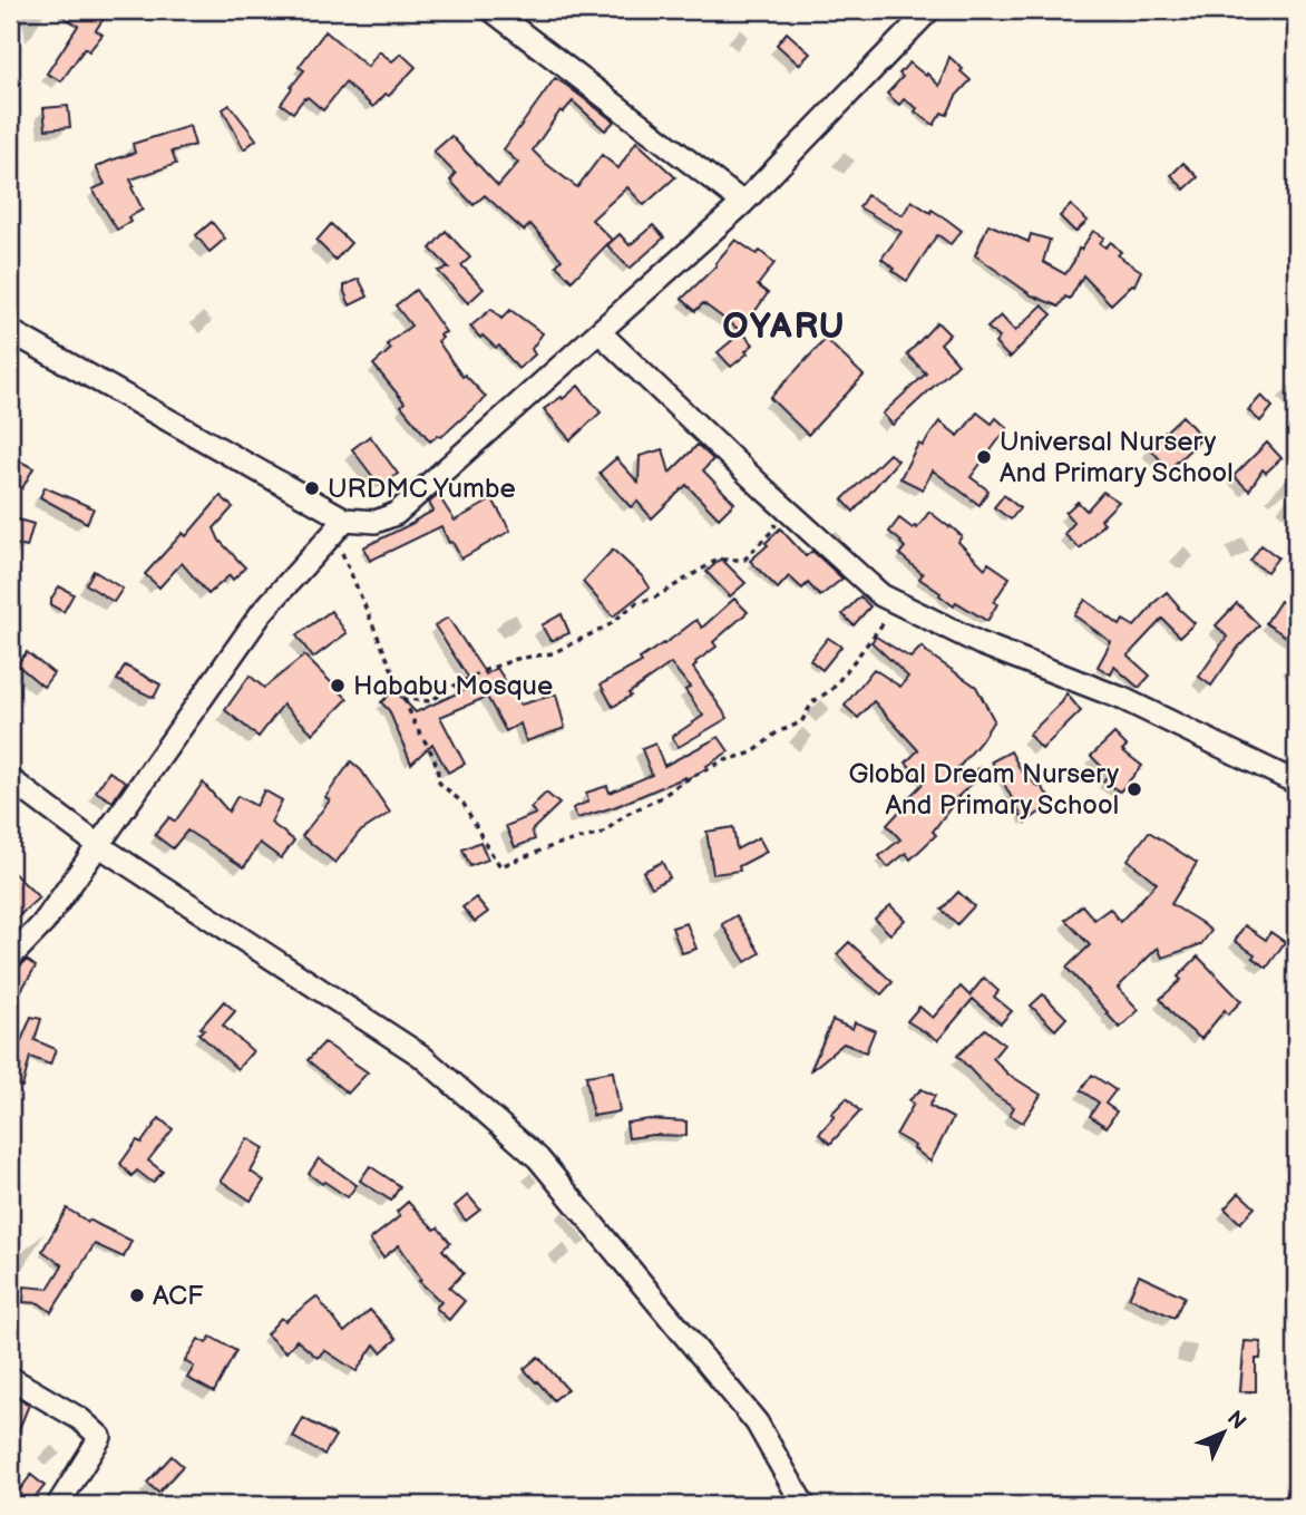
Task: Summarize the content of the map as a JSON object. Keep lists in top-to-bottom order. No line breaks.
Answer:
{"districts":["OYARU"],"places":["Universal Nursery And Primary School","URDMC Yumbe","Hababu Mosque","Global Dream Nursery And Primary School","ACF"],"north":"top right"}
